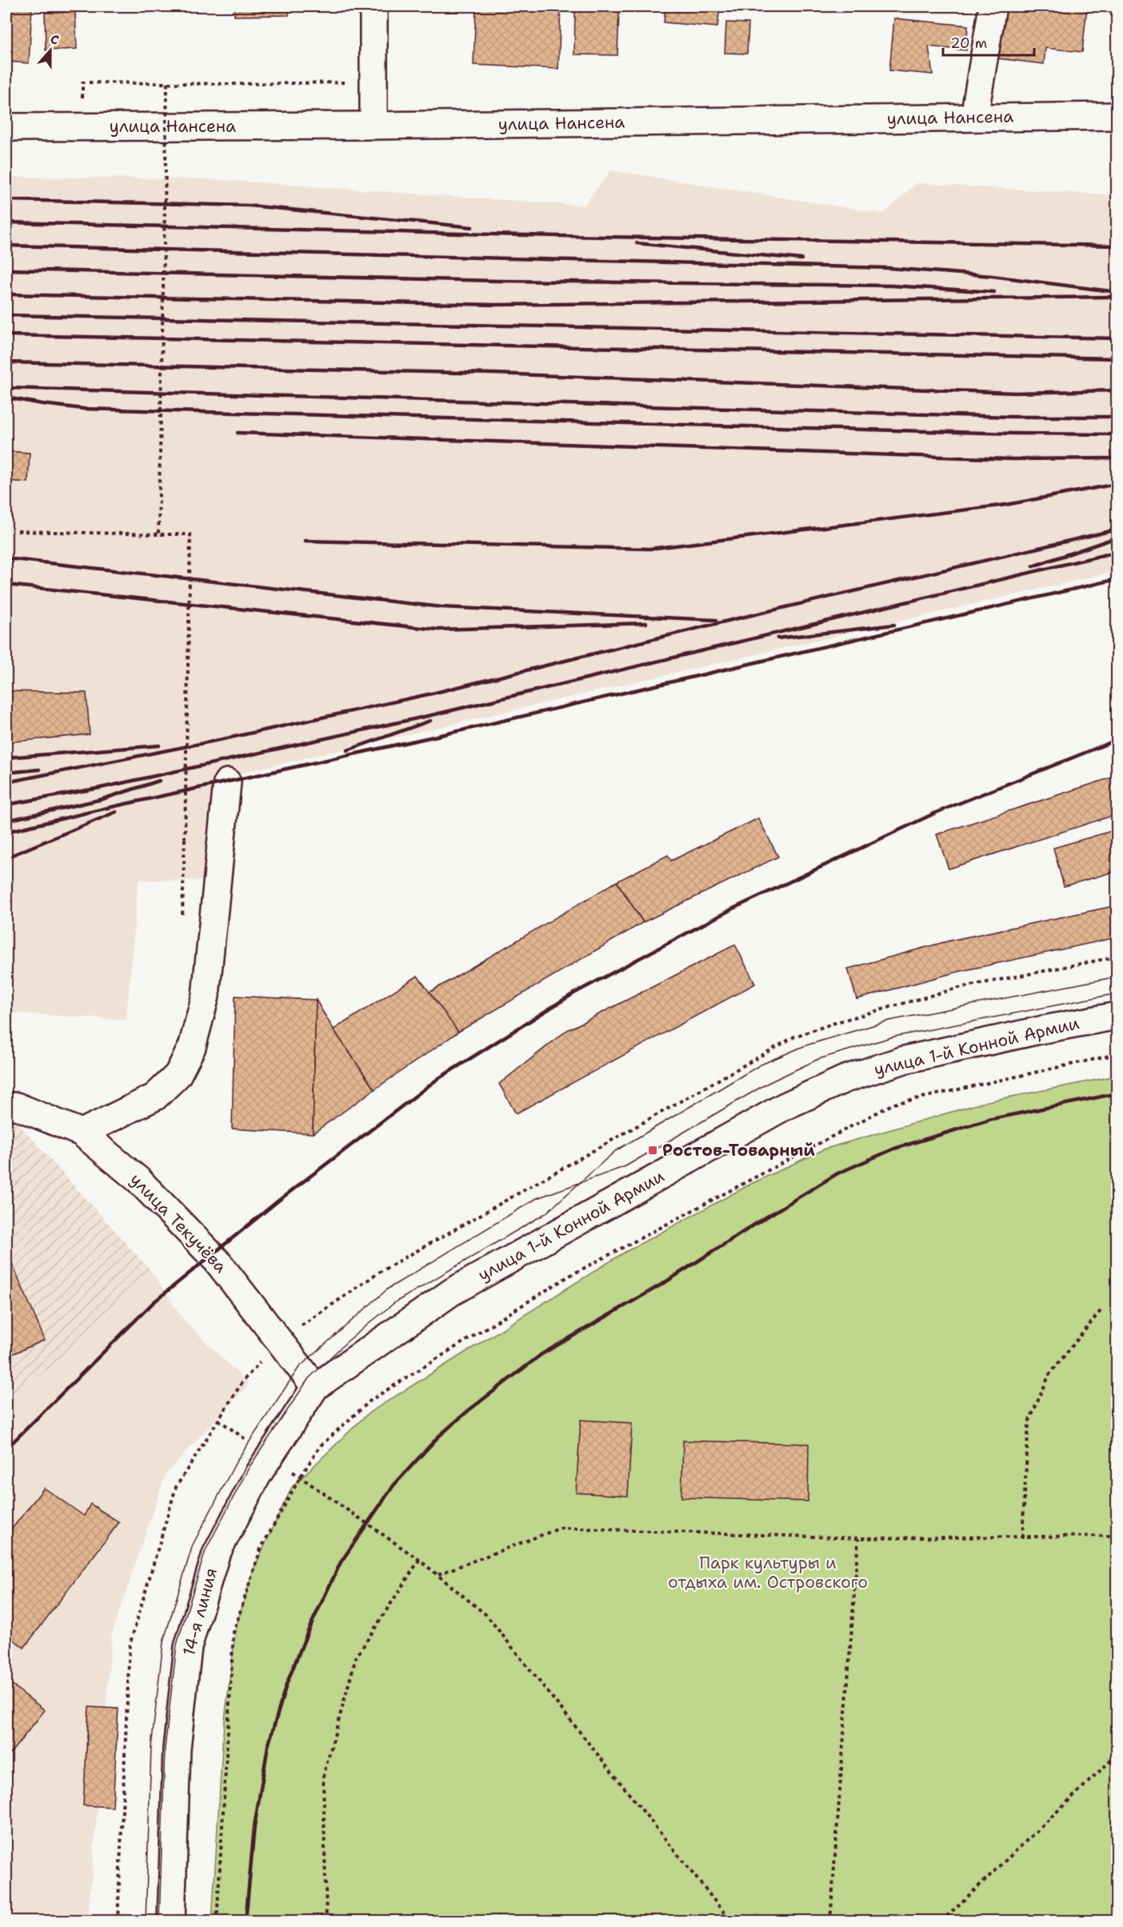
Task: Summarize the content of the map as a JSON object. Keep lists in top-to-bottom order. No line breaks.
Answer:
{"streets":{"main road":["улица Нансена","улица 1-й Конной Армии","улица Текучёва","14-я линия"]},"crossings":[["улица 1-й Конной Армии","улица Текучёва"],["улица 1-й Конной Армии","14-я линия"],["улица Текучёва","14-я линия"]],"parks":["Парк культуры и отдыха им. Островского"],"places":{"transit":["Ростов-Товарный"]},"scale_bar":"20 m","north":"top"}
